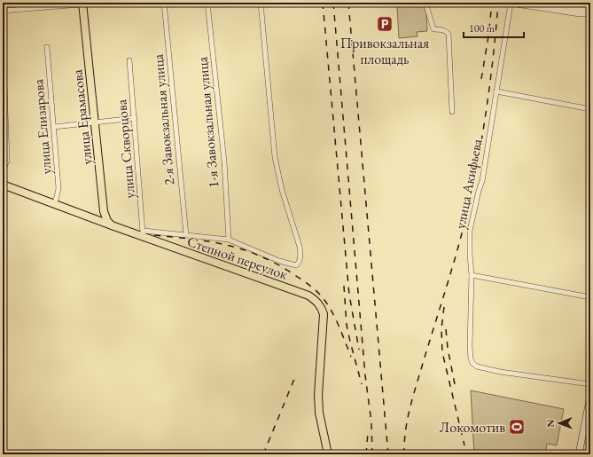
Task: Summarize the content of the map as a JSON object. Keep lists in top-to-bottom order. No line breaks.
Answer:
{"streets":{"main road":["улица Ерамасова","Степной переулок"],"street":["2-я Завокзальная улица","1-я Завокзальная улица","улица Елизарова","улица Скворцова","улица Акифьева"]},"crossings":[["улица Ерамасова","Степной переулок"],["улица Елизарова","Степной переулок"],["улица Скворцова","Степной переулок"]],"places":{"parking":["Привокзальная площадь"],"sports":["Локомотив"]},"scale_bar":"100 m","north":"left"}
